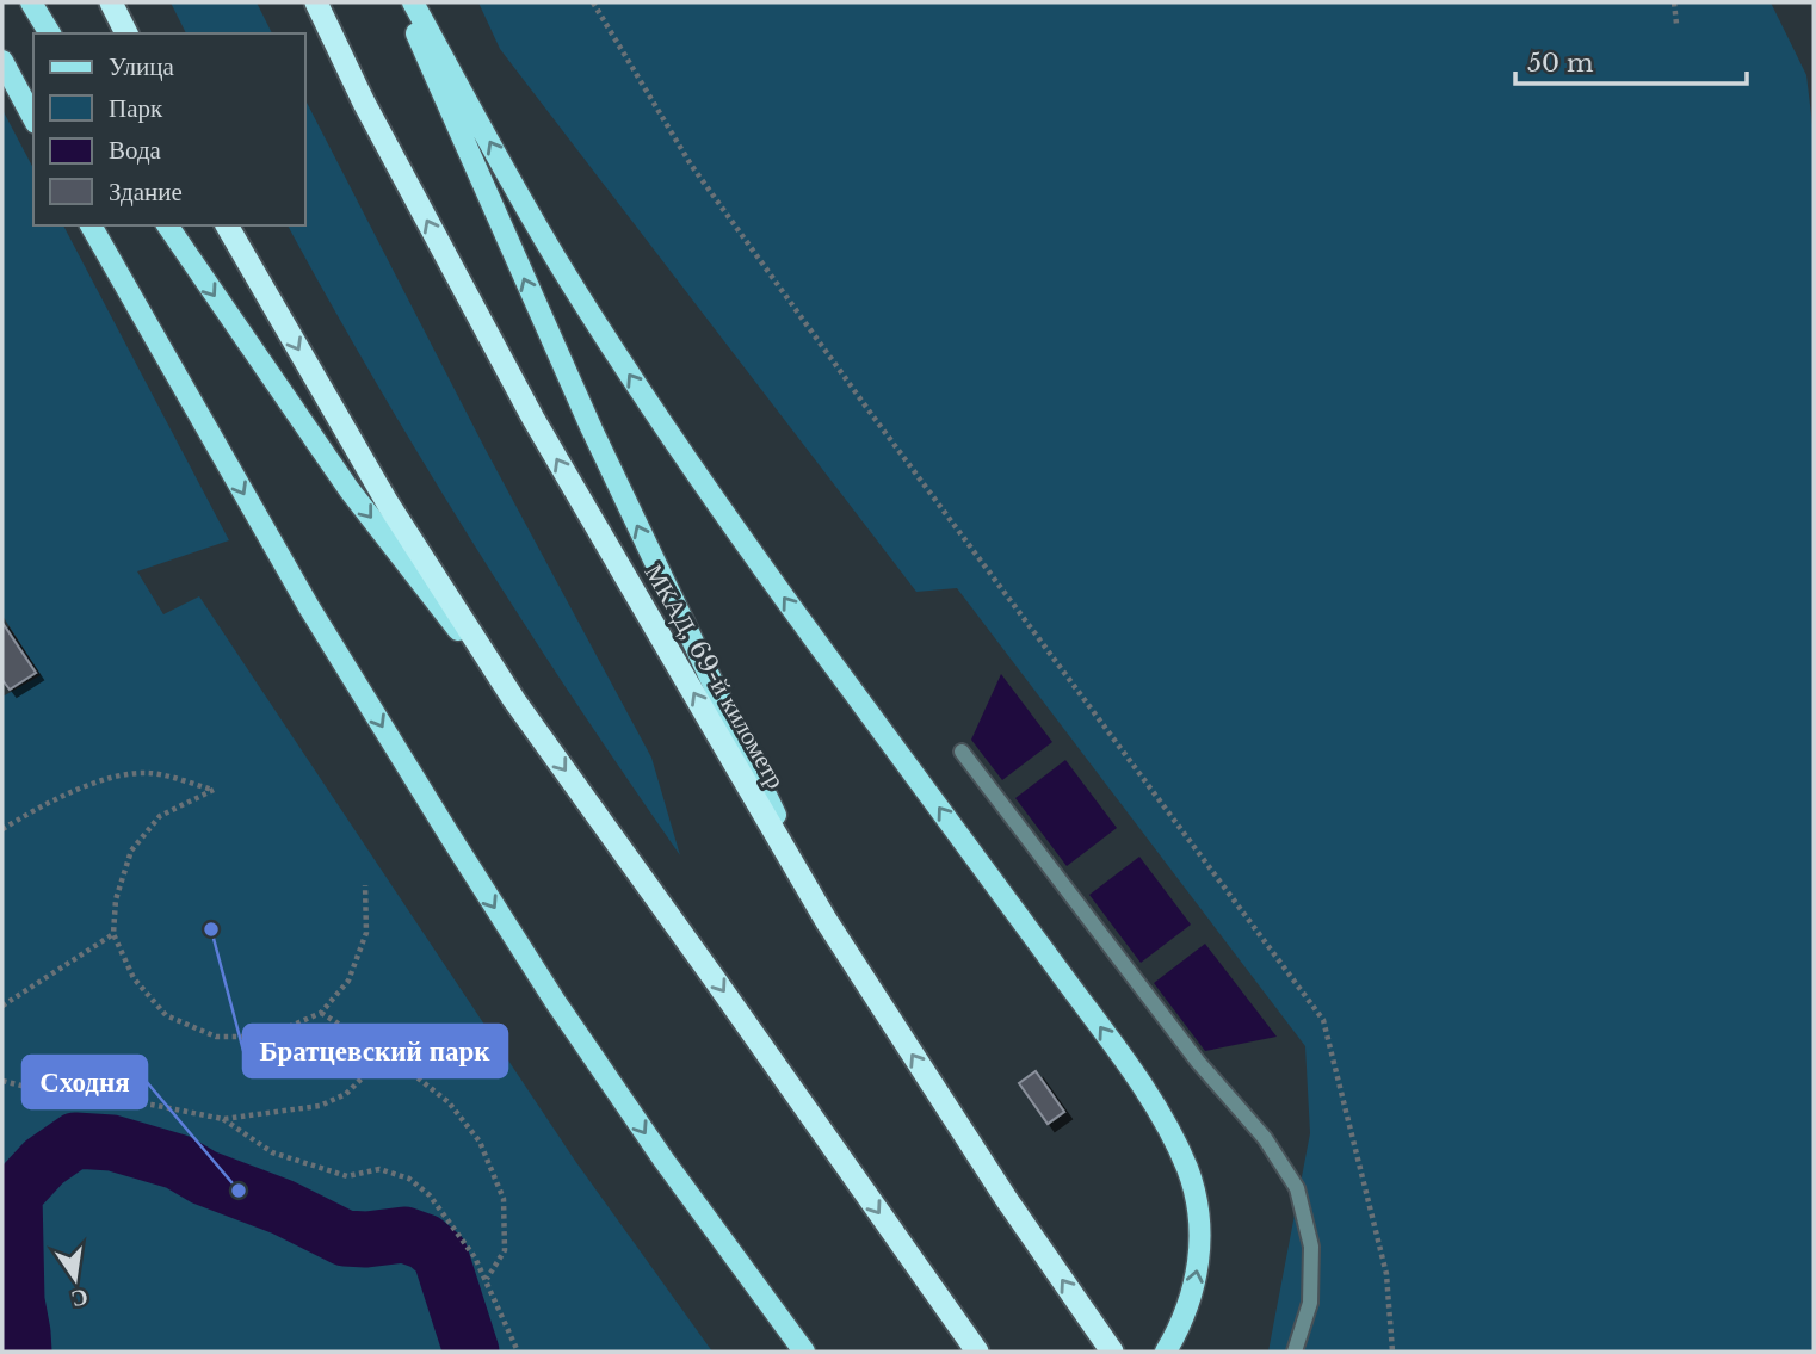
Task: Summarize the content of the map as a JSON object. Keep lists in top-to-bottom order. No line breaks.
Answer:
{"streets":{"highway":["МКАД, 69-й километр"]},"places":["Братцевский парк","Сходня"],"legend":["Улица","Парк","Вода","Здание"],"scale_bar":"50 m","north":"bottom"}
